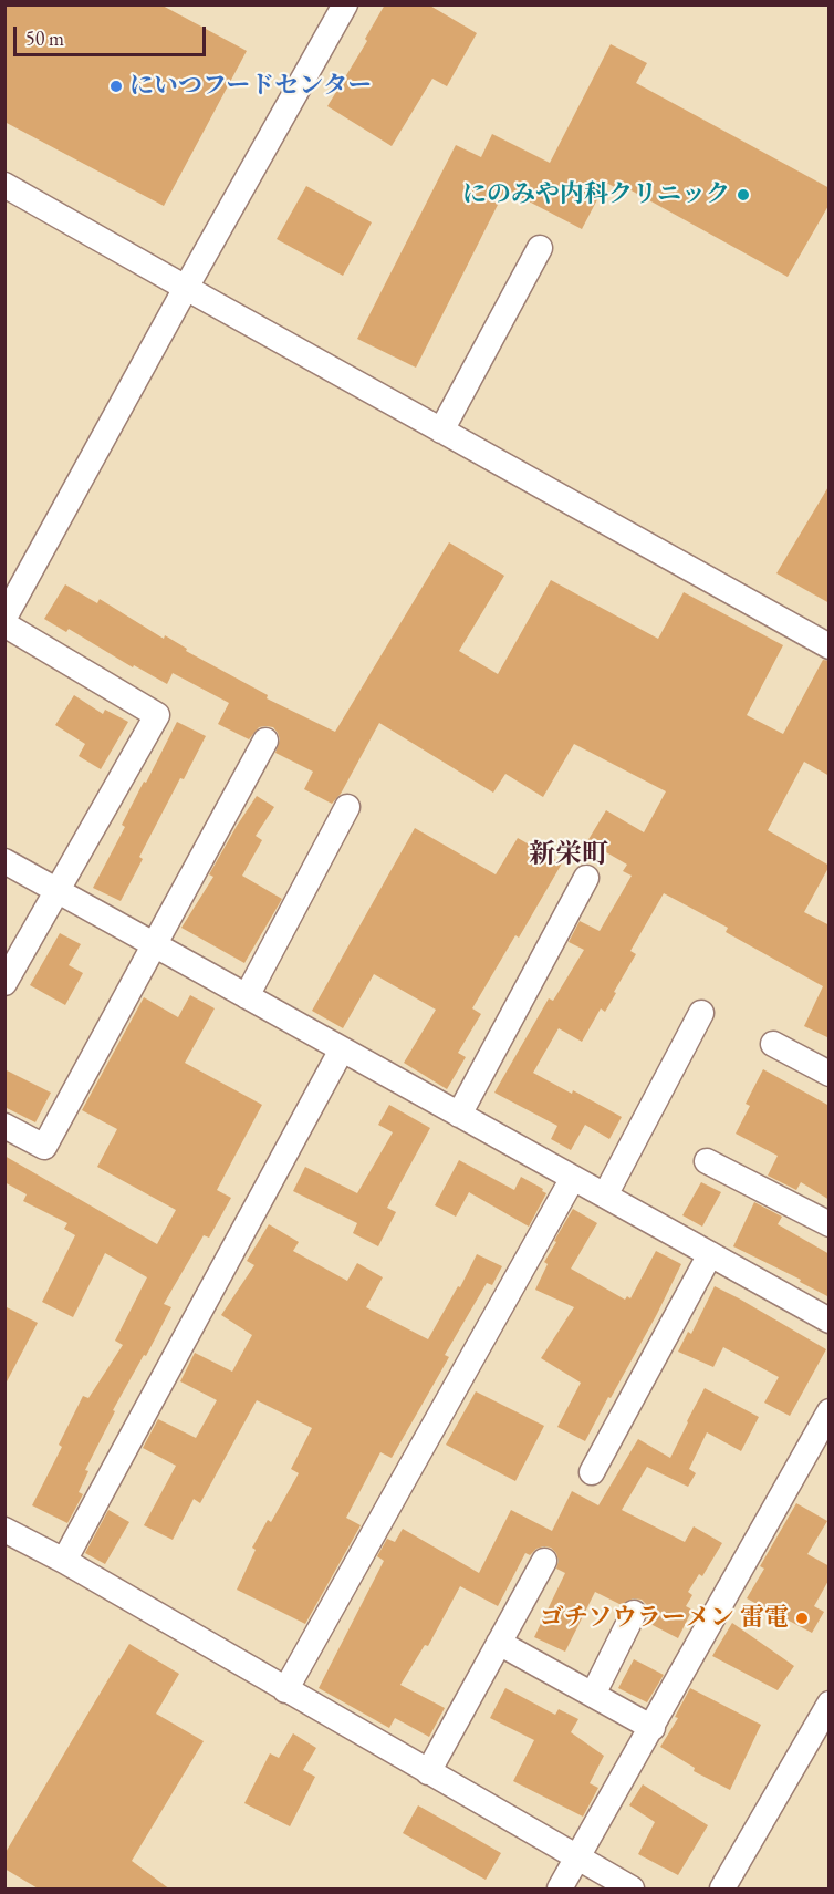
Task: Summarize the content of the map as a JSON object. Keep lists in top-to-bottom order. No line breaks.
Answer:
{"districts":["新栄町"],"places":["にいつフードセンター","にのみや内科クリニック","ゴチソウラーメン 雷電"],"scale_bar":"50 m"}
